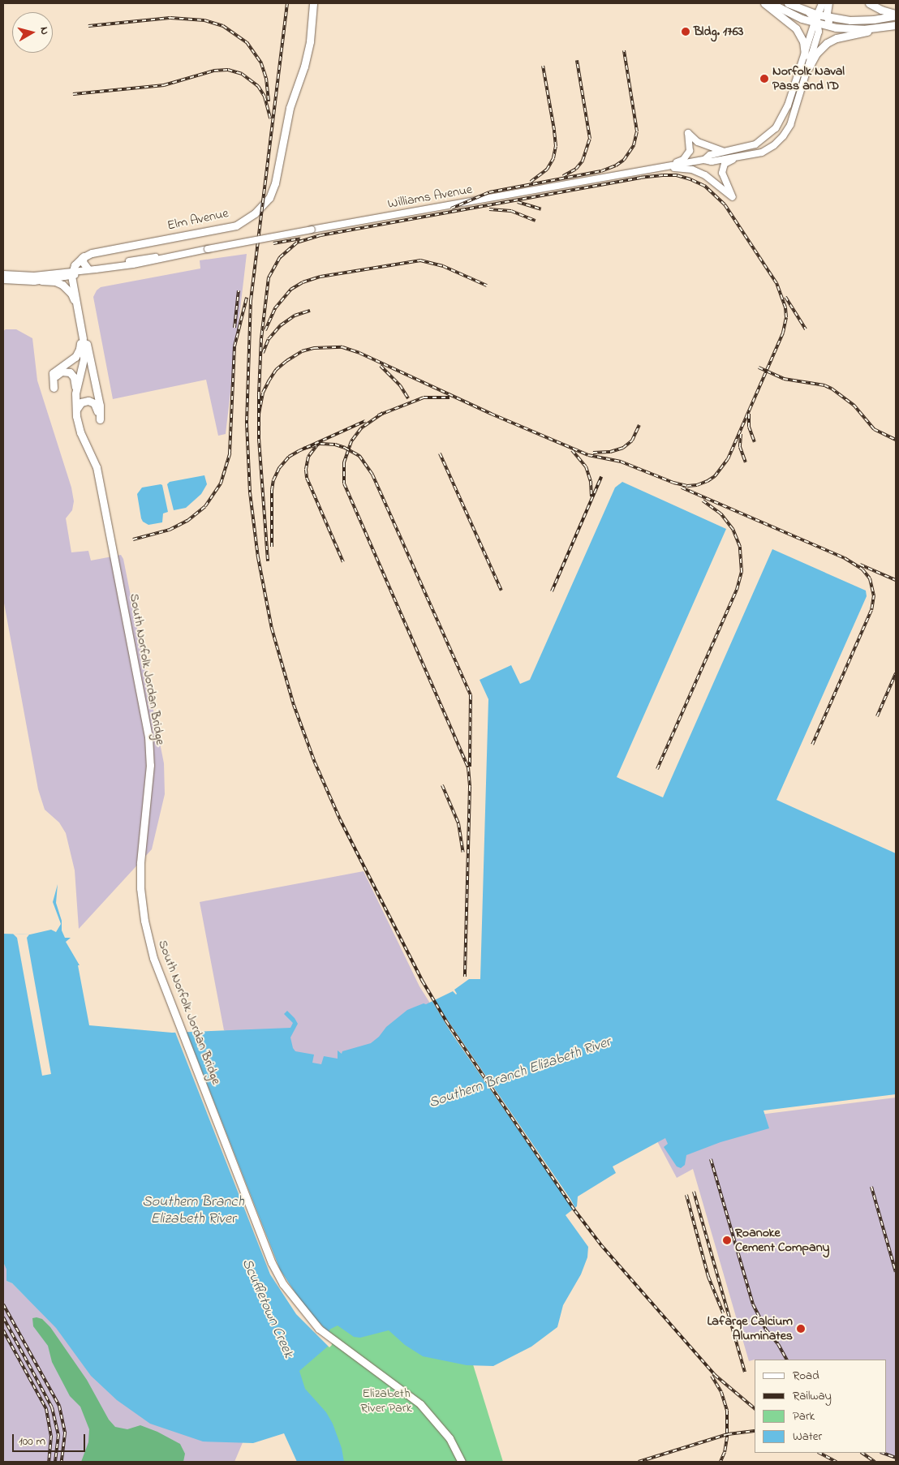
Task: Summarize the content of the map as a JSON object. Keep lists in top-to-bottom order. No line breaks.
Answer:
{"streets":{"main road":["Elm Avenue","South Norfolk Jordan Bridge"],"street":["Williams Avenue"]},"water":["Southern Branch Elizabeth River","Scuffletown Creek"],"parks":["Elizabeth River Park"],"places":["Bldg. 1763","Norfolk Naval Pass and ID","Roanoke Cement Company","Lafarge Calcium Aluminates"],"legend":["Road","Railway","Park","Water"],"scale_bar":"100 m","north":"right"}
